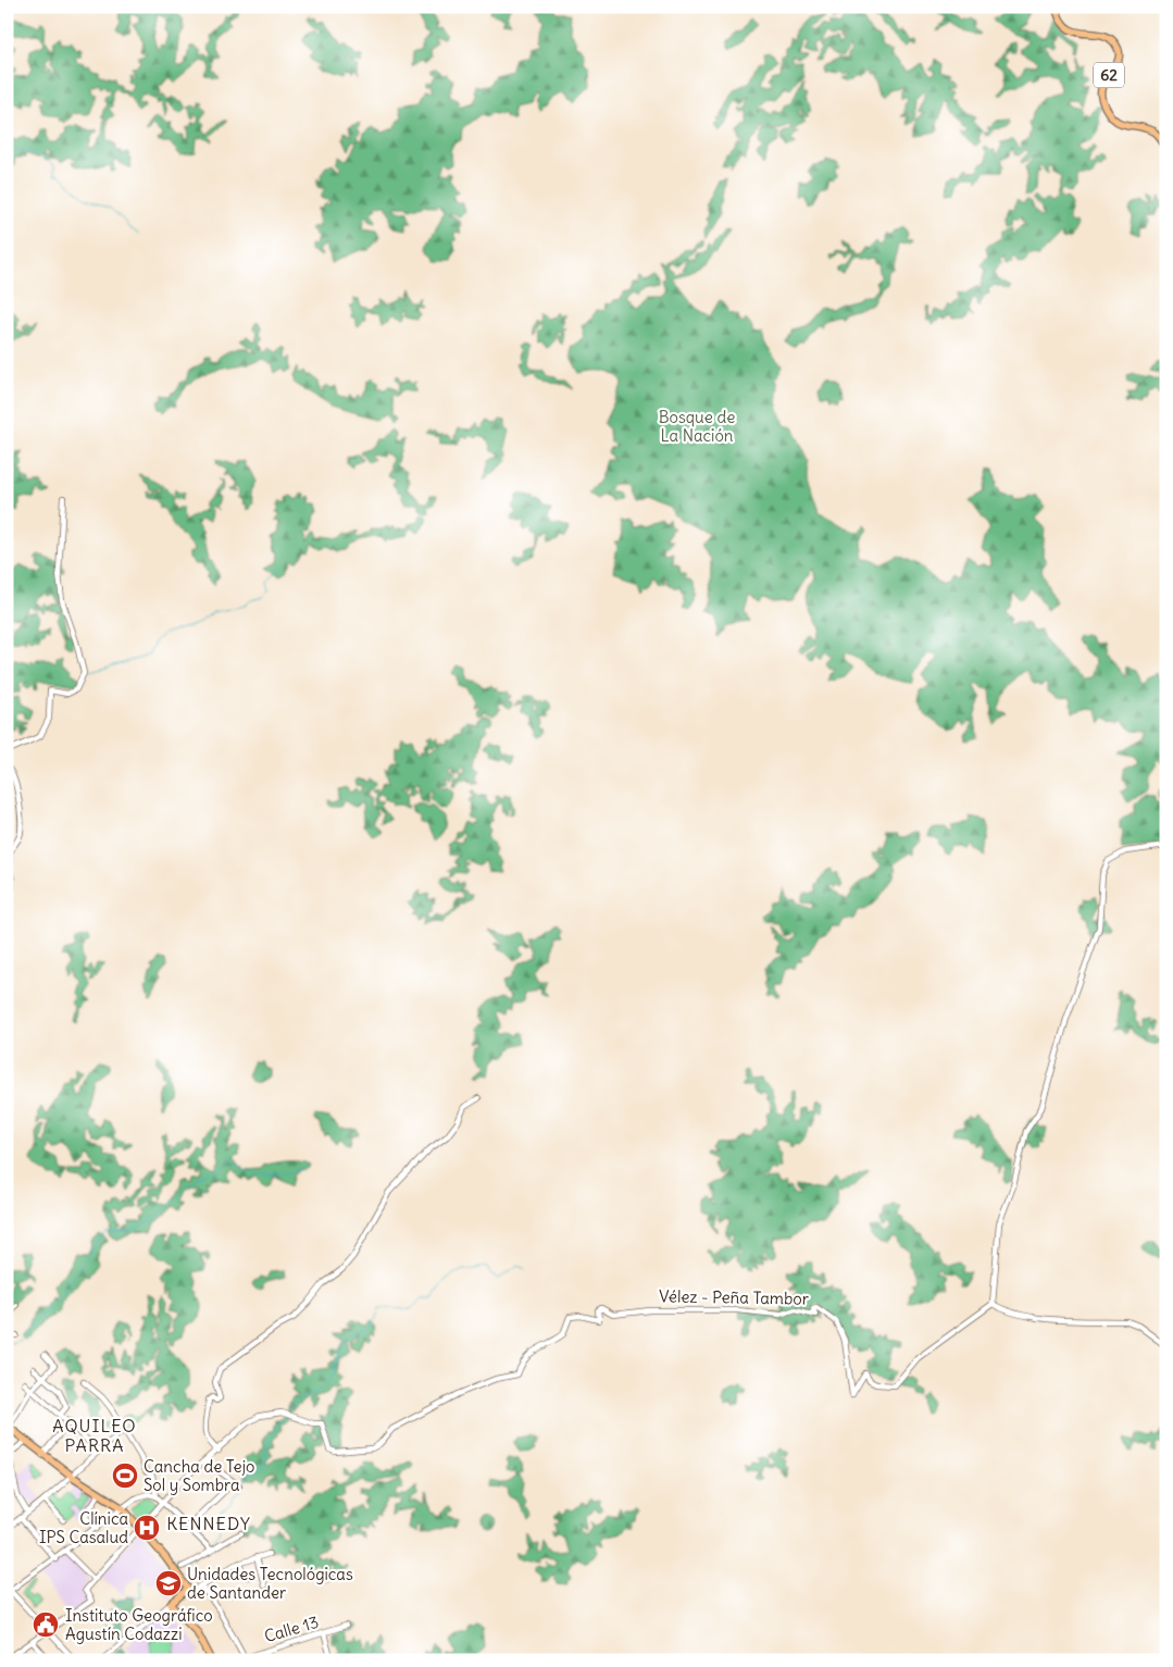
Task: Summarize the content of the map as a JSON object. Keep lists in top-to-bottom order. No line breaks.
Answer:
{"streets":{"main road":["62"],"street":["Vélez - Peña Tambor","Calle 13"]},"districts":["AQUILEO PARRA","KENNEDY"],"parks":["Bosque de La Nación"],"places":{"sports":["Cancha de Tejo Sol y Sombra"],"hospital":["Clínica IPS Casalud"],"school or university":["Unidades Tecnológicas de Santander"],"public building":["Instituto Geográfico Agustín Codazzi"]}}
